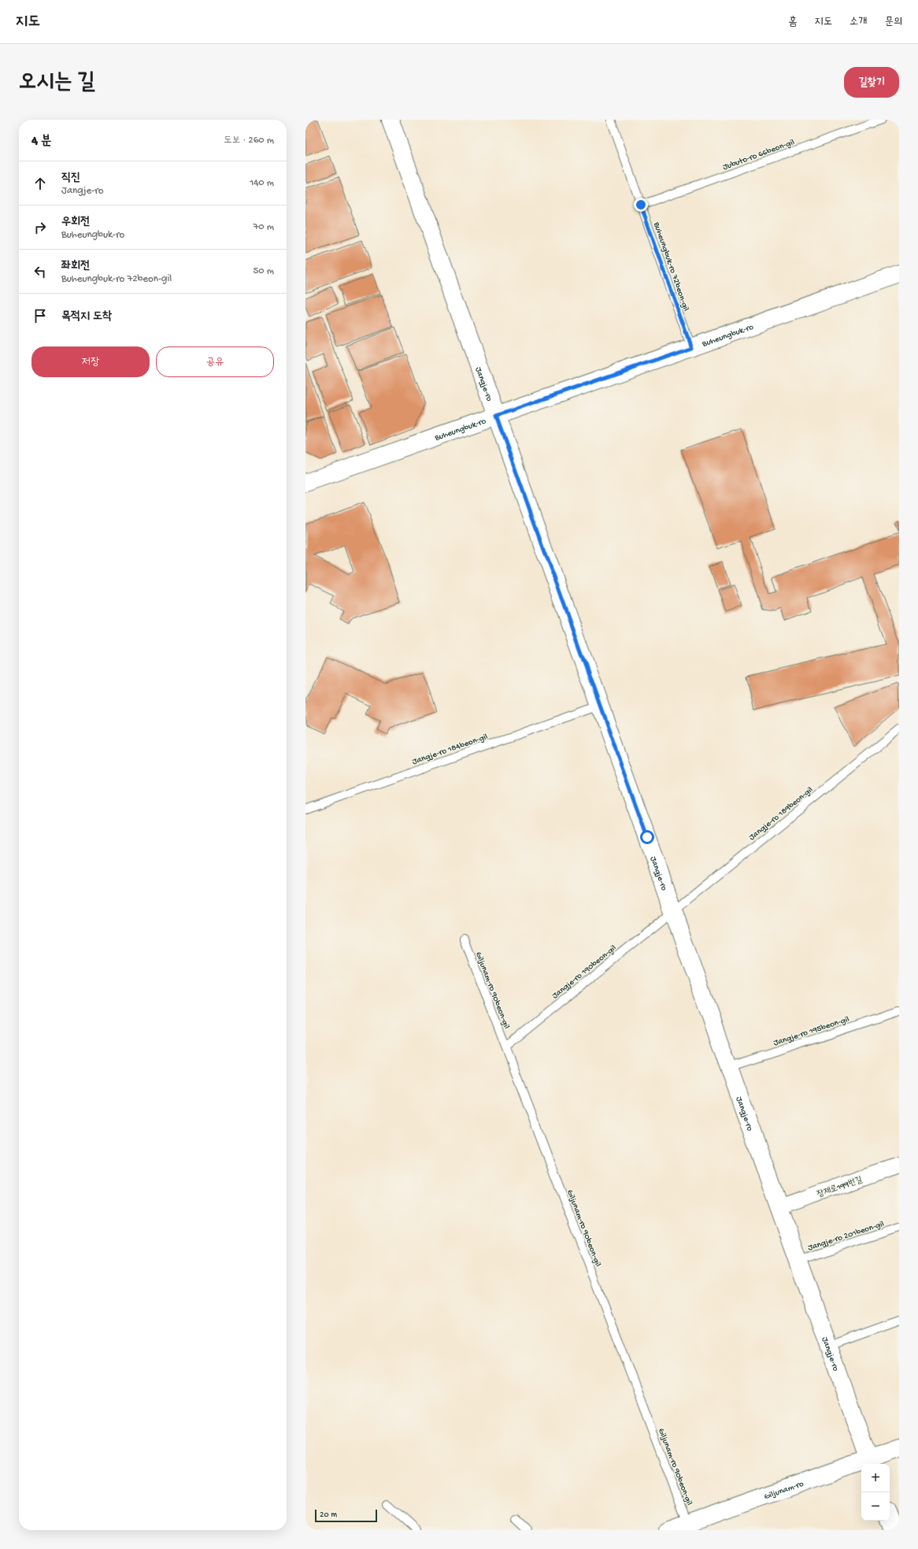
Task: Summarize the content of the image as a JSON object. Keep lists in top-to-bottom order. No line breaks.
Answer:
{"streets":{"main road":["Buheungbuk-ro","Jangje-ro","Giljunam-ro"],"street":["장제로199번길"],"lane":["Jubuto-ro 66beon-gil","Buheungbuk-ro 72beon-gil","Jangje-ro 184beon-gil","Jangje-ro 189beon-gil","Jangje-ro 190beon-gil","Giljunam-ro 90beon-gil","Jangje-ro 195beon-gil","Jangje-ro 201beon-gil"]},"crossings":[["Jubuto-ro 66beon-gil","Buheungbuk-ro 72beon-gil"],["Buheungbuk-ro 72beon-gil","Buheungbuk-ro"],["Buheungbuk-ro","Jangje-ro"],["Jangje-ro","Jangje-ro 184beon-gil"],["Jangje-ro","Jangje-ro 189beon-gil"],["Jangje-ro","Jangje-ro 190beon-gil"],["Jangje-ro","Jangje-ro 195beon-gil"],["Jangje-ro","장제로199번길"],["Jangje-ro","Jangje-ro 201beon-gil"],["Jangje-ro","Giljunam-ro"],["Jangje-ro 189beon-gil","Jangje-ro 190beon-gil"],["Jangje-ro 190beon-gil","Giljunam-ro 90beon-gil"],["Giljunam-ro 90beon-gil","Giljunam-ro"]],"scale_bar":"20 m","page":{"header":"지도","nav":["홈","지도","소개","문의"],"buttons":["길찾기",["저장","공유"]],"title":"오시는 길","heading":["4 분","도보 · 260 m"],"list":[["직진","Jangje-ro","140 m"],["우회전","Buheungbuk-ro","70 m"],["좌회전","Buheungbuk-ro 72beon-gil","50 m"],"목적지 도착"],"map_buttons":["+","−"],"scale":"20 m"}}
